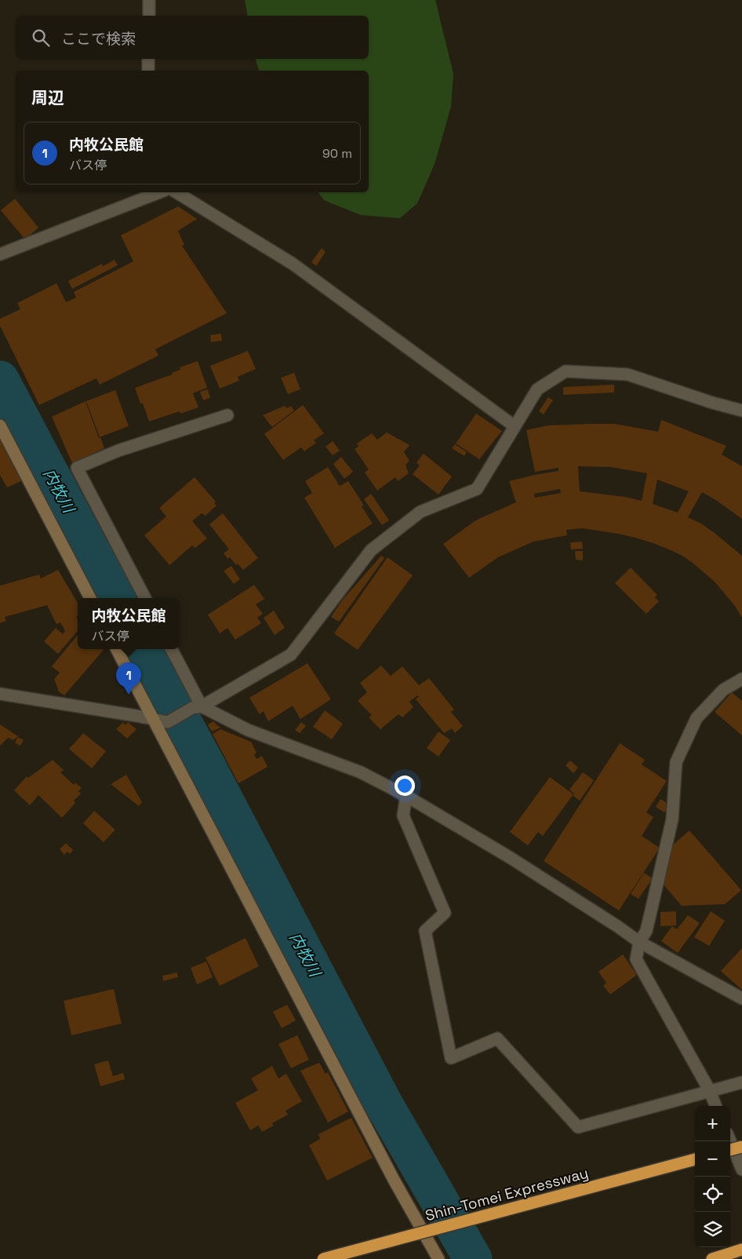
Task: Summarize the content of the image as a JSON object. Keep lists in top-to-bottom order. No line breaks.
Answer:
{"streets":{"highway":["Shin-Tomei Expressway"]},"water":["内牧川"],"page":{"search":"ここで検索","heading":"周辺","list":[{"mark":"1","name":"内牧公民館","note":"バス停","value":"90 m"}],"popup":["内牧公民館","バス停"],"pins":"1","map_buttons":["+","−"]}}
